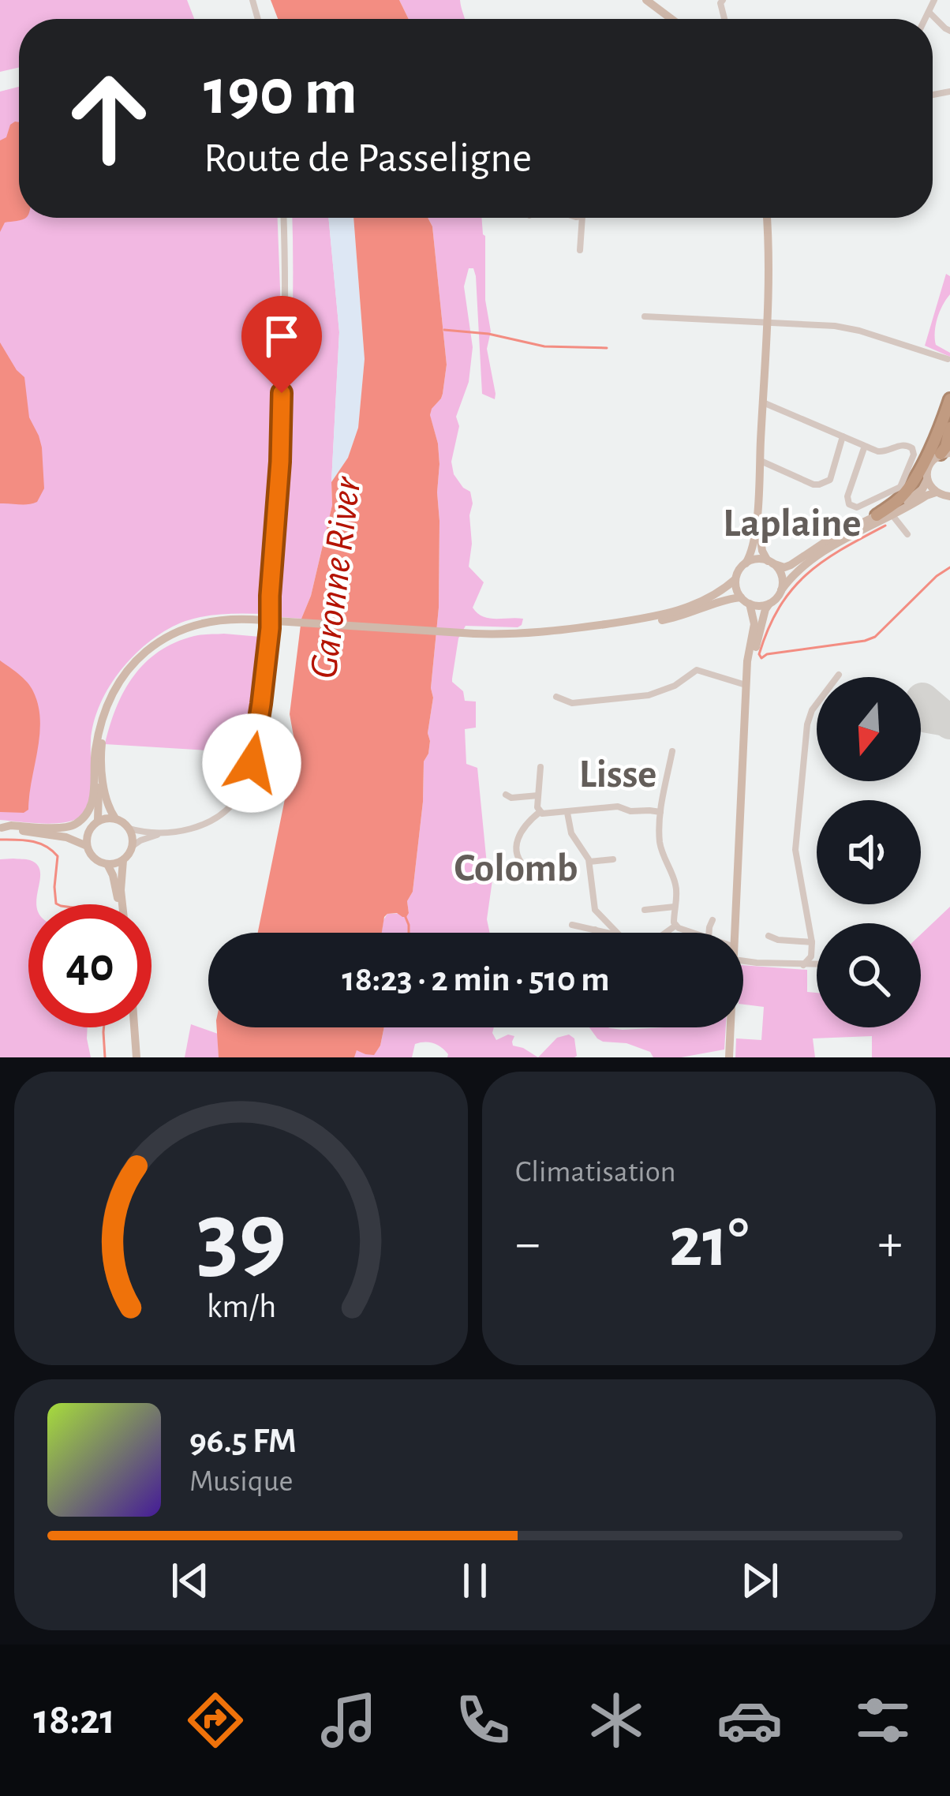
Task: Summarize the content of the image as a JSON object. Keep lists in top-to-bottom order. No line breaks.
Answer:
{"districts":["Laplaine","Lisse","Colomb"],"water":["Garonne River"],"north":"bottom","page":{"turn":["190 m","Route de Passeligne"],"limit":"40","trip":"18:23 · 2 min · 510 m","tile":"Climatisation","heat":["−","21°","+"],"song":["96.5 FM","Musique"],"tabs":"18:21","gauge":["39","km/h"]}}
